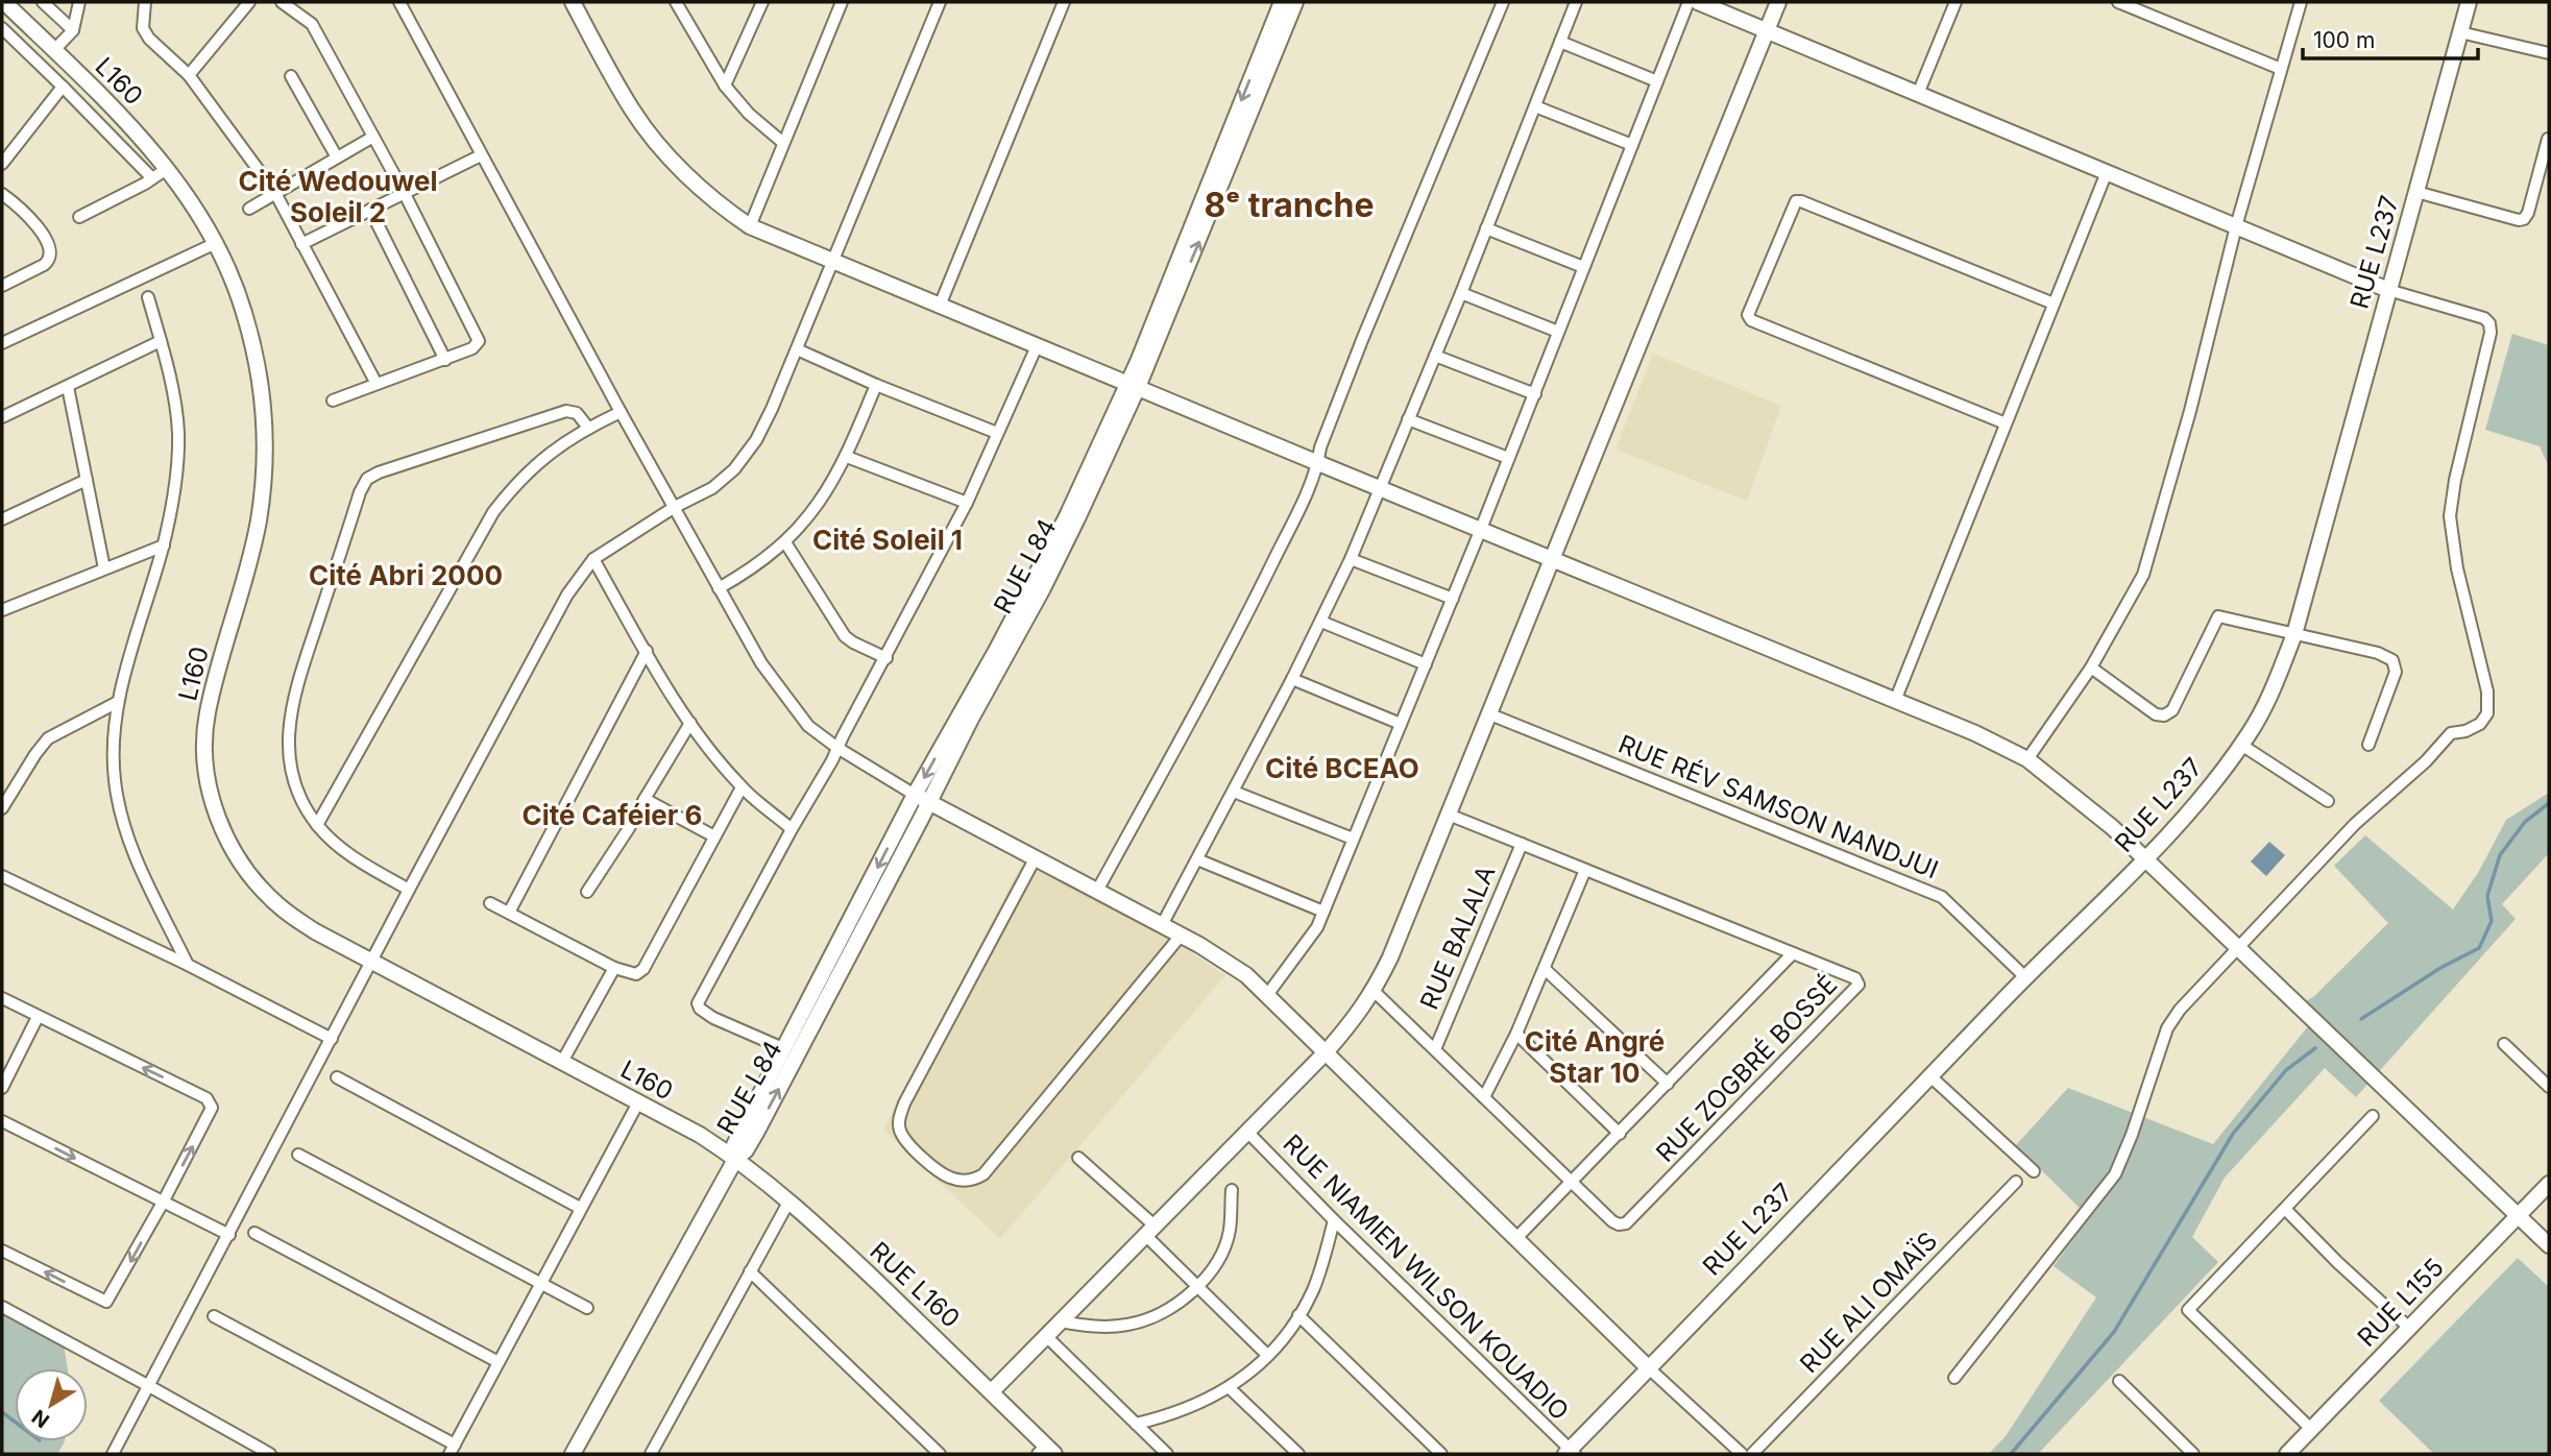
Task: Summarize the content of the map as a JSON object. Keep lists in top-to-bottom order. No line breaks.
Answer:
{"streets":{"street":["L160","RUE L237","RUE L84","RUE RÉV SAMSON NANDJUI","RUE BALALA","RUE ZOGBRÉ BOSSÉ","RUE NIAMIEN WILSON KOUADIO","RUE L160","RUE ALI OMAÏS","RUE L155"]},"crossings":[["L160","RUE L84"],["L160","RUE L160"],["RUE L237","RUE RÉV SAMSON NANDJUI"],["RUE L237","RUE NIAMIEN WILSON KOUADIO"],["RUE L84","RUE L160"],["RUE BALALA","RUE ZOGBRÉ BOSSÉ"]],"districts":["Cité Wedouwel Soleil 2","8ᵉ tranche","Cité Soleil 1","Cité Abri 2000","Cité BCEAO","Cité Caféier 6","Cité Angré Star 10"],"scale_bar":"100 m","north":"bottom left"}
